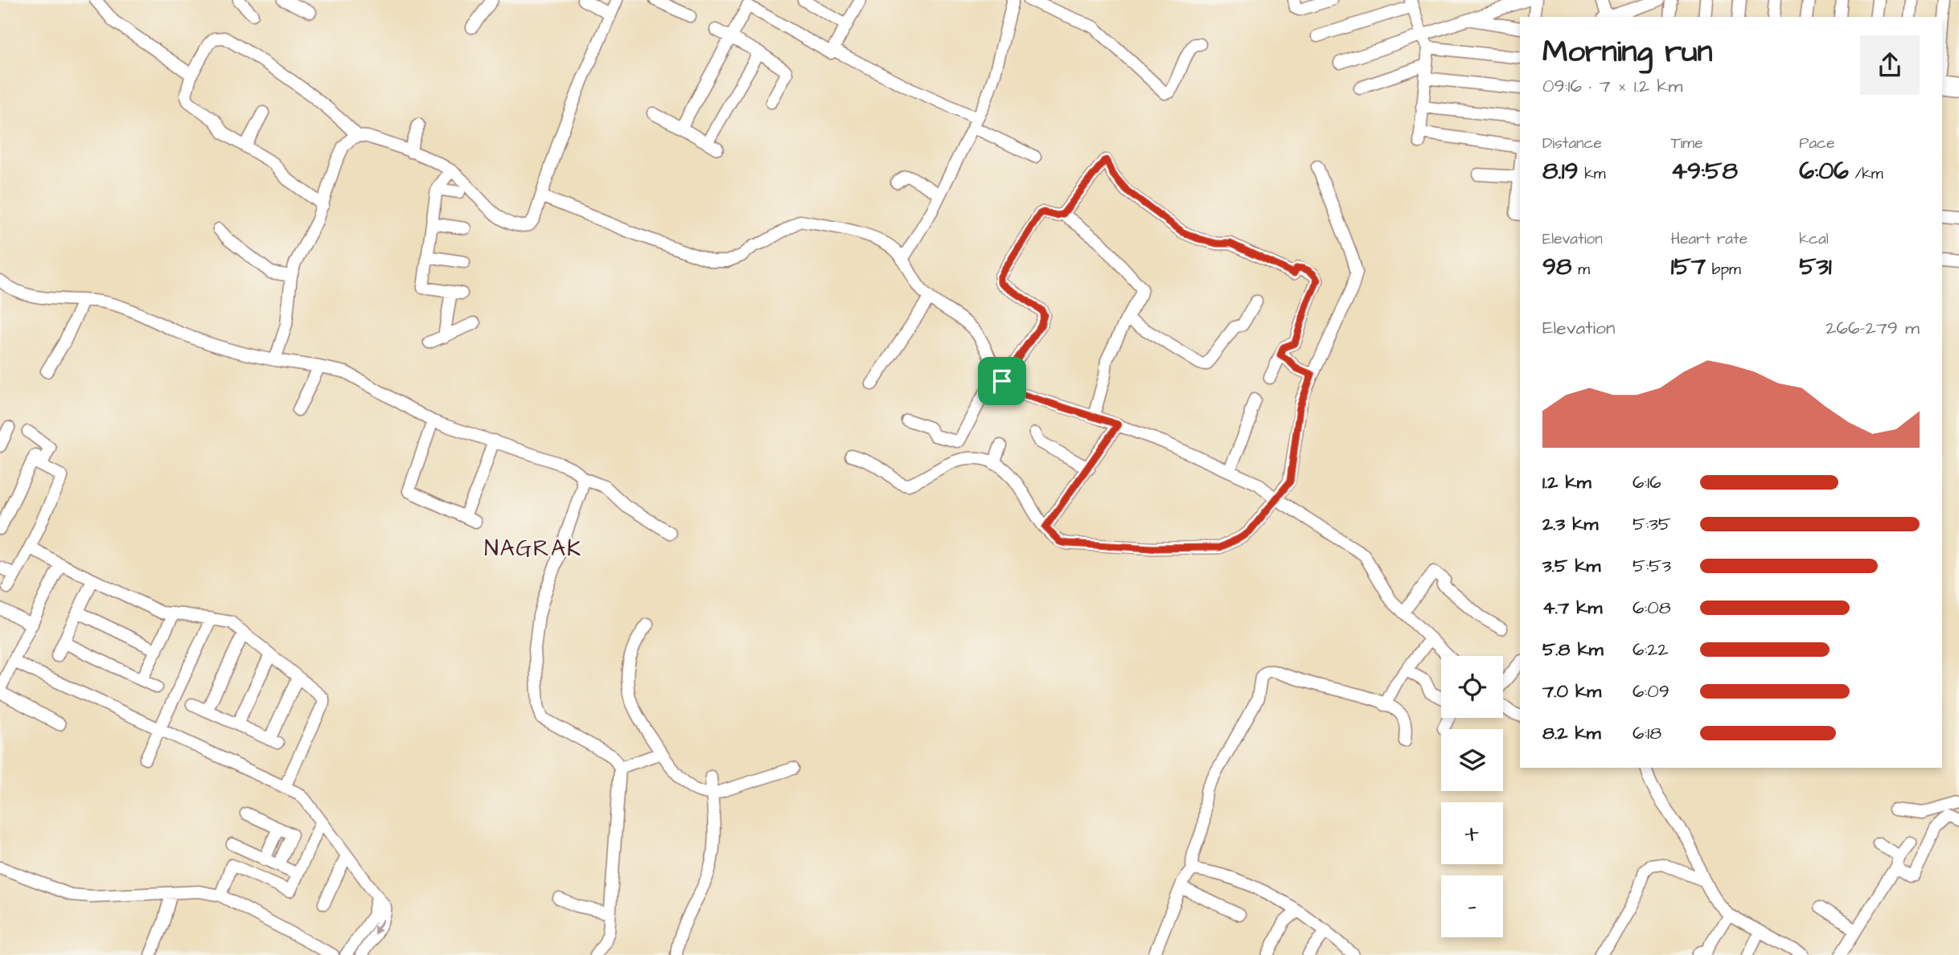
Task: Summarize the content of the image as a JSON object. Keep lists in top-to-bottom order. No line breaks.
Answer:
{"districts":["NAGRAK"],"page":{"heading":["Morning run","09:16 · 7 × 1.2 km"],"stats":[["Distance","8.19 km"],["Time","49:58"],["Pace","6:06 /km"],["Elevation","98 m"],["Heart rate","157 bpm"],["kcal","531"]],"chart":["Elevation","266–279 m"],"list":[{"name":"1.2 km","note":"6:16"},{"name":"2.3 km","note":"5:35"},{"name":"3.5 km","note":"5:53"},{"name":"4.7 km","note":"6:08"},{"name":"5.8 km","note":"6:22"},{"name":"7.0 km","note":"6:09"},{"name":"8.2 km","note":"6:18"}],"map_buttons":["+","−"]}}
